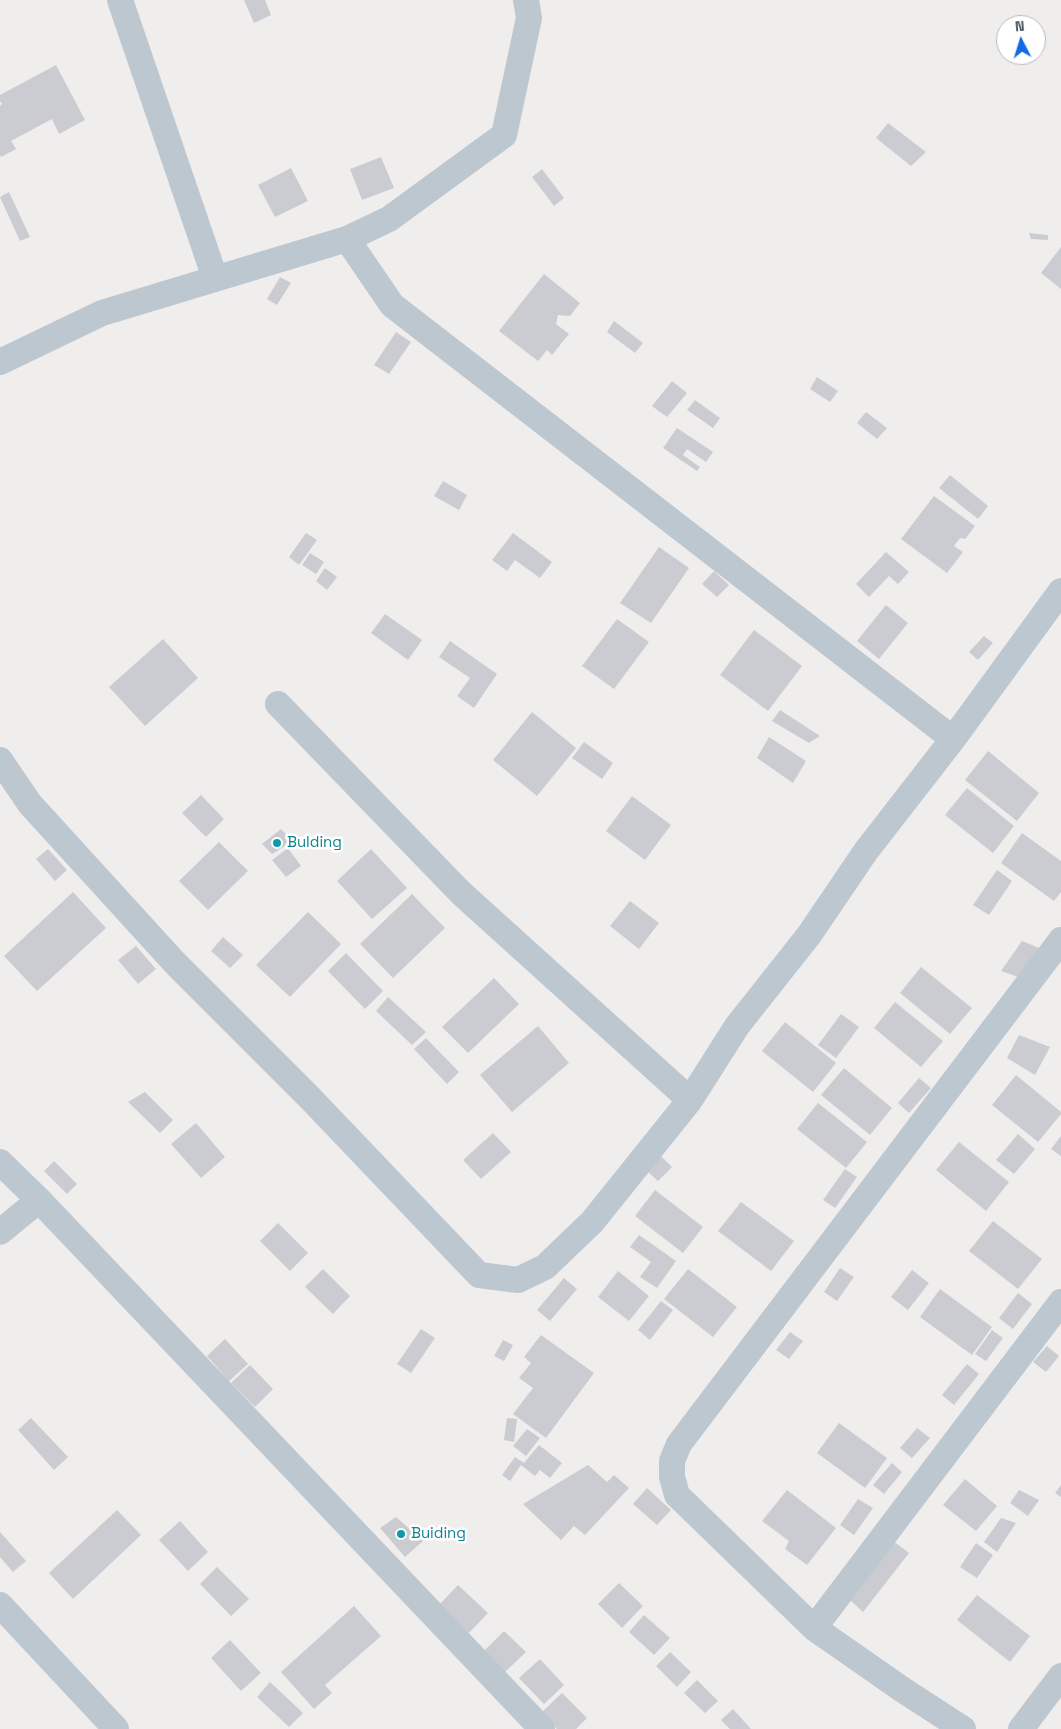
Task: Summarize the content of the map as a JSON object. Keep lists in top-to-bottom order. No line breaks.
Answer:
{"places":["Bulding","Buiding"],"north":"top"}
